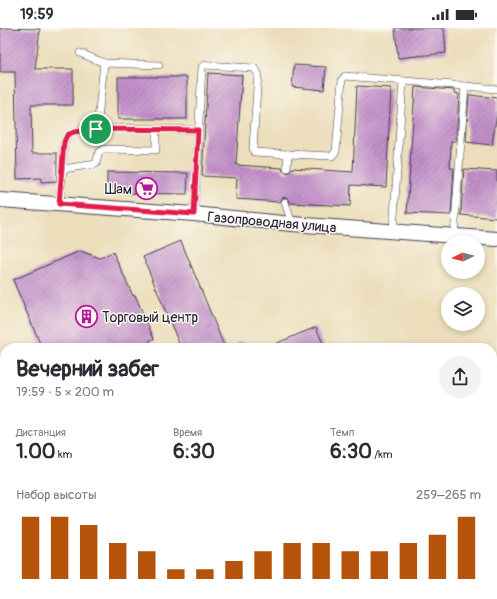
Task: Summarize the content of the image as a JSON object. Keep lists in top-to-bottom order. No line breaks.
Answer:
{"streets":{"street":["Газопроводная улица"]},"places":{"supermarket":["Шам"],"building":["Торговый центр"]},"north":"left","page":{"status":"19:59","heading":["Вечерний забег","19:59 · 5 × 200 m"],"stats":[["Дистанция","1.00 km"],["Время","6:30"],["Темп","6:30 /km"]],"chart":["Набор высоты","259–265 m"]}}
